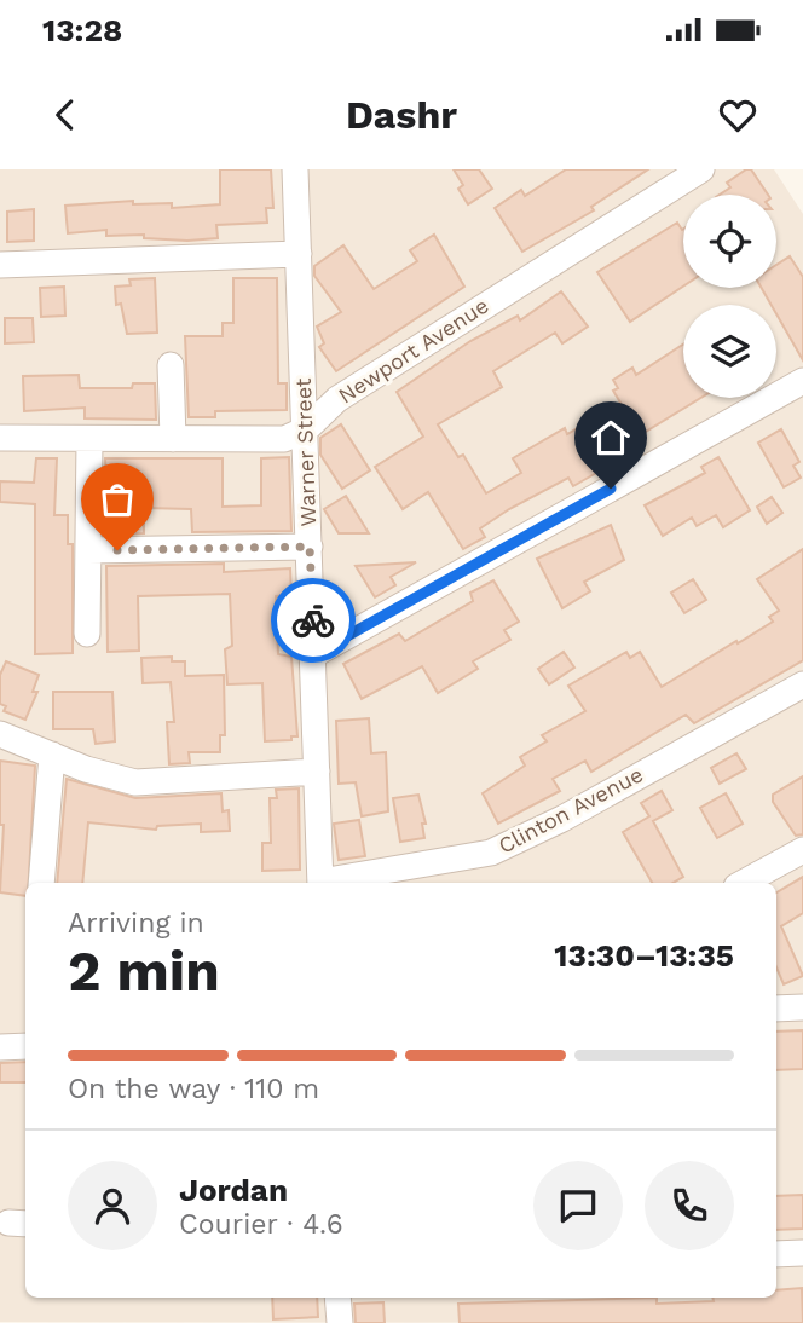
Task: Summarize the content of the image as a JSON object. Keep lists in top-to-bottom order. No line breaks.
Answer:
{"streets":{"street":["Newport Avenue","Warner Street","Clinton Avenue"]},"crossings":[["Newport Avenue","Warner Street"]],"page":{"status":"13:28","header":"Dashr","heading":["2 min","Arriving in","13:30–13:35"],"panel":["Jordan","Courier · 4.6"],"bar":"On the way · 110 m"}}
